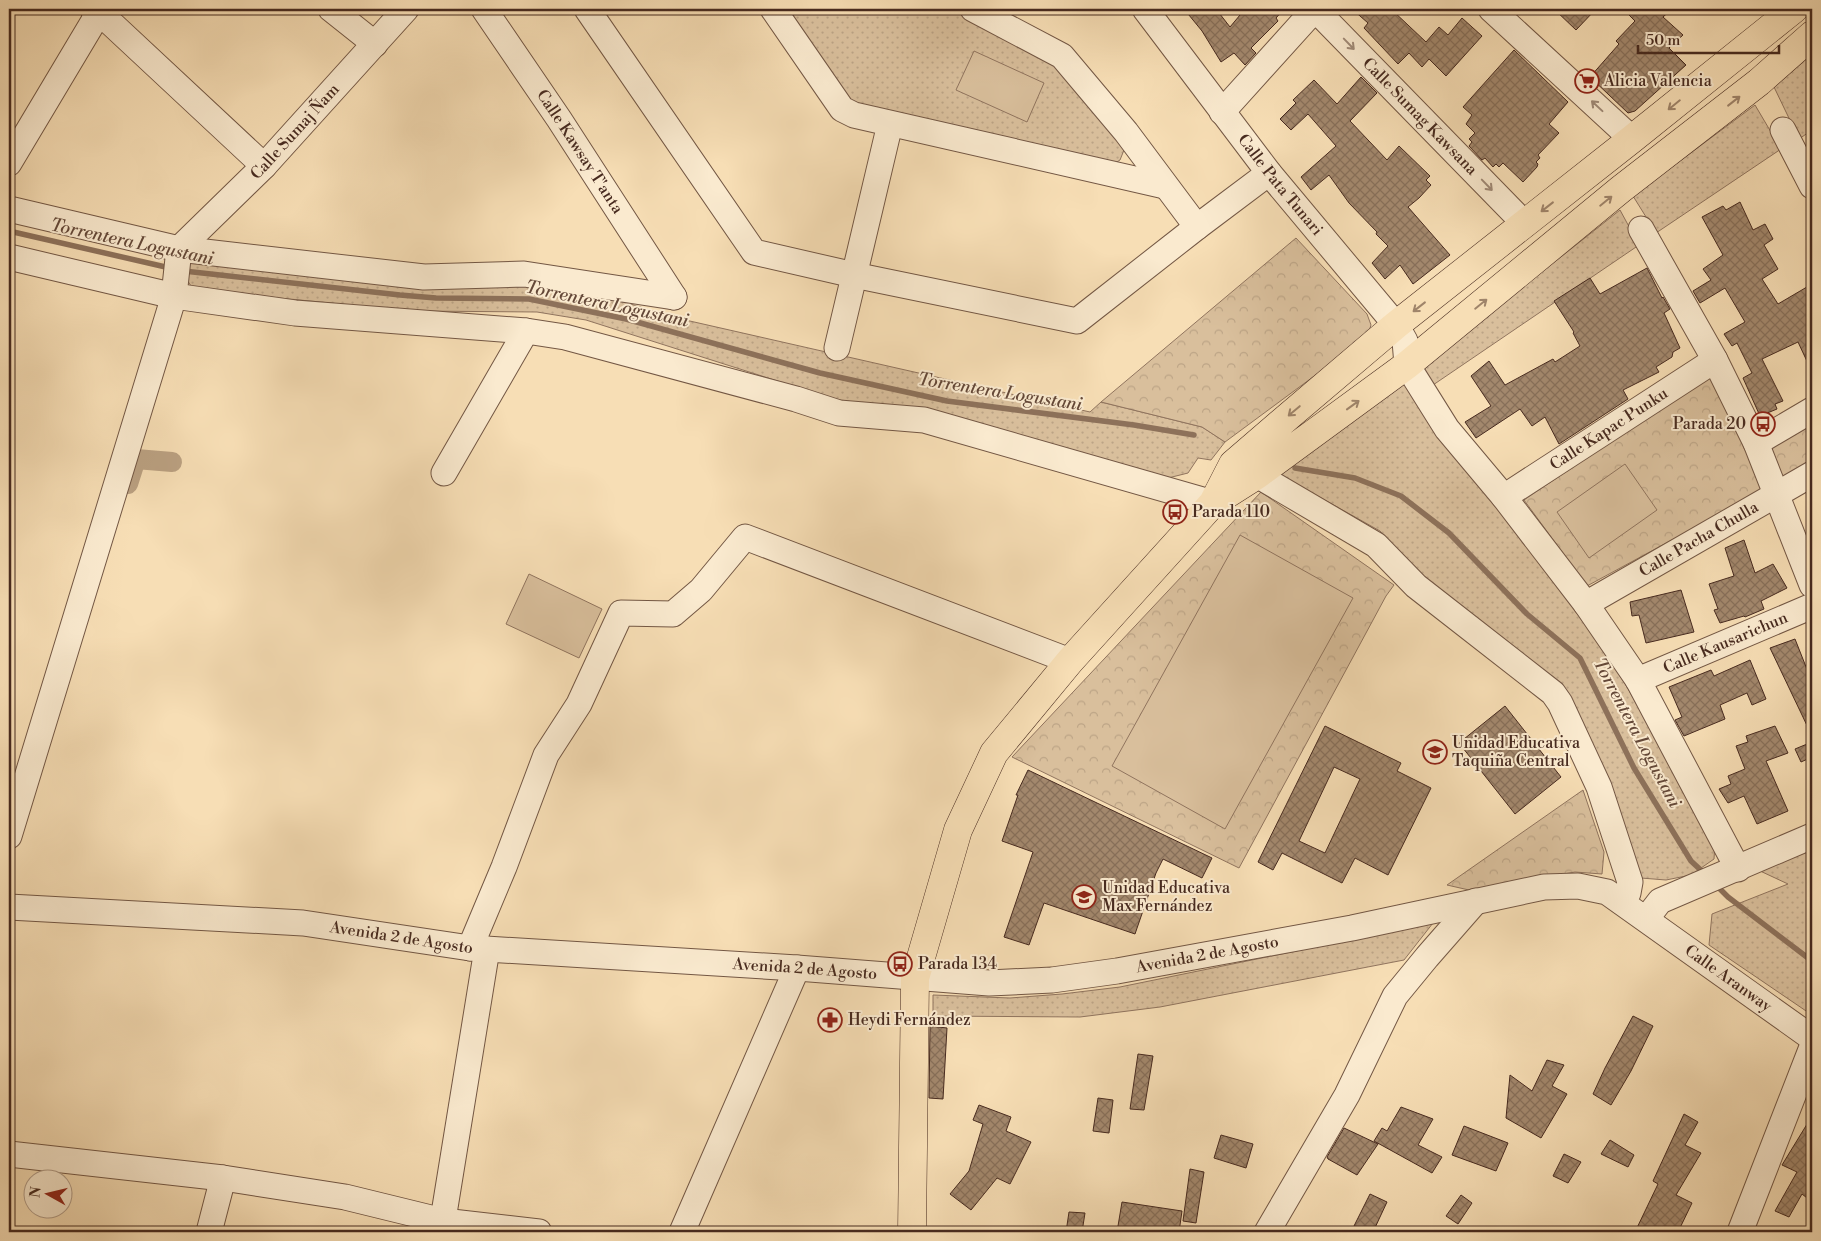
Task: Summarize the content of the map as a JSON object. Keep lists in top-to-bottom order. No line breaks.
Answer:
{"streets":{"street":["Calle Sumag Kawsana","Calle Sumaj Ñam","Calle Kawsay T'anta","Calle Pata Tunari","Calle Kapac Punku","Calle Pacha Chulla","Calle Kausarichun","Avenida 2 de Agosto","Calle Aranway"]},"crossings":[["Calle Sumaj Ñam","Calle Kawsay T'anta"],["Avenida 2 de Agosto","Calle Aranway"]],"water":["Torrentera Logustani"],"places":{"supermarket":["Alicia Valencia"],"bus stop":["Parada 20","Parada 110","Parada 134"],"school or university":["Unidad Educativa Taquiña Central","Unidad Educativa Max Fernández"],"pharmacy":["Heydi Fernández"]},"scale_bar":"50 m","north":"left"}
